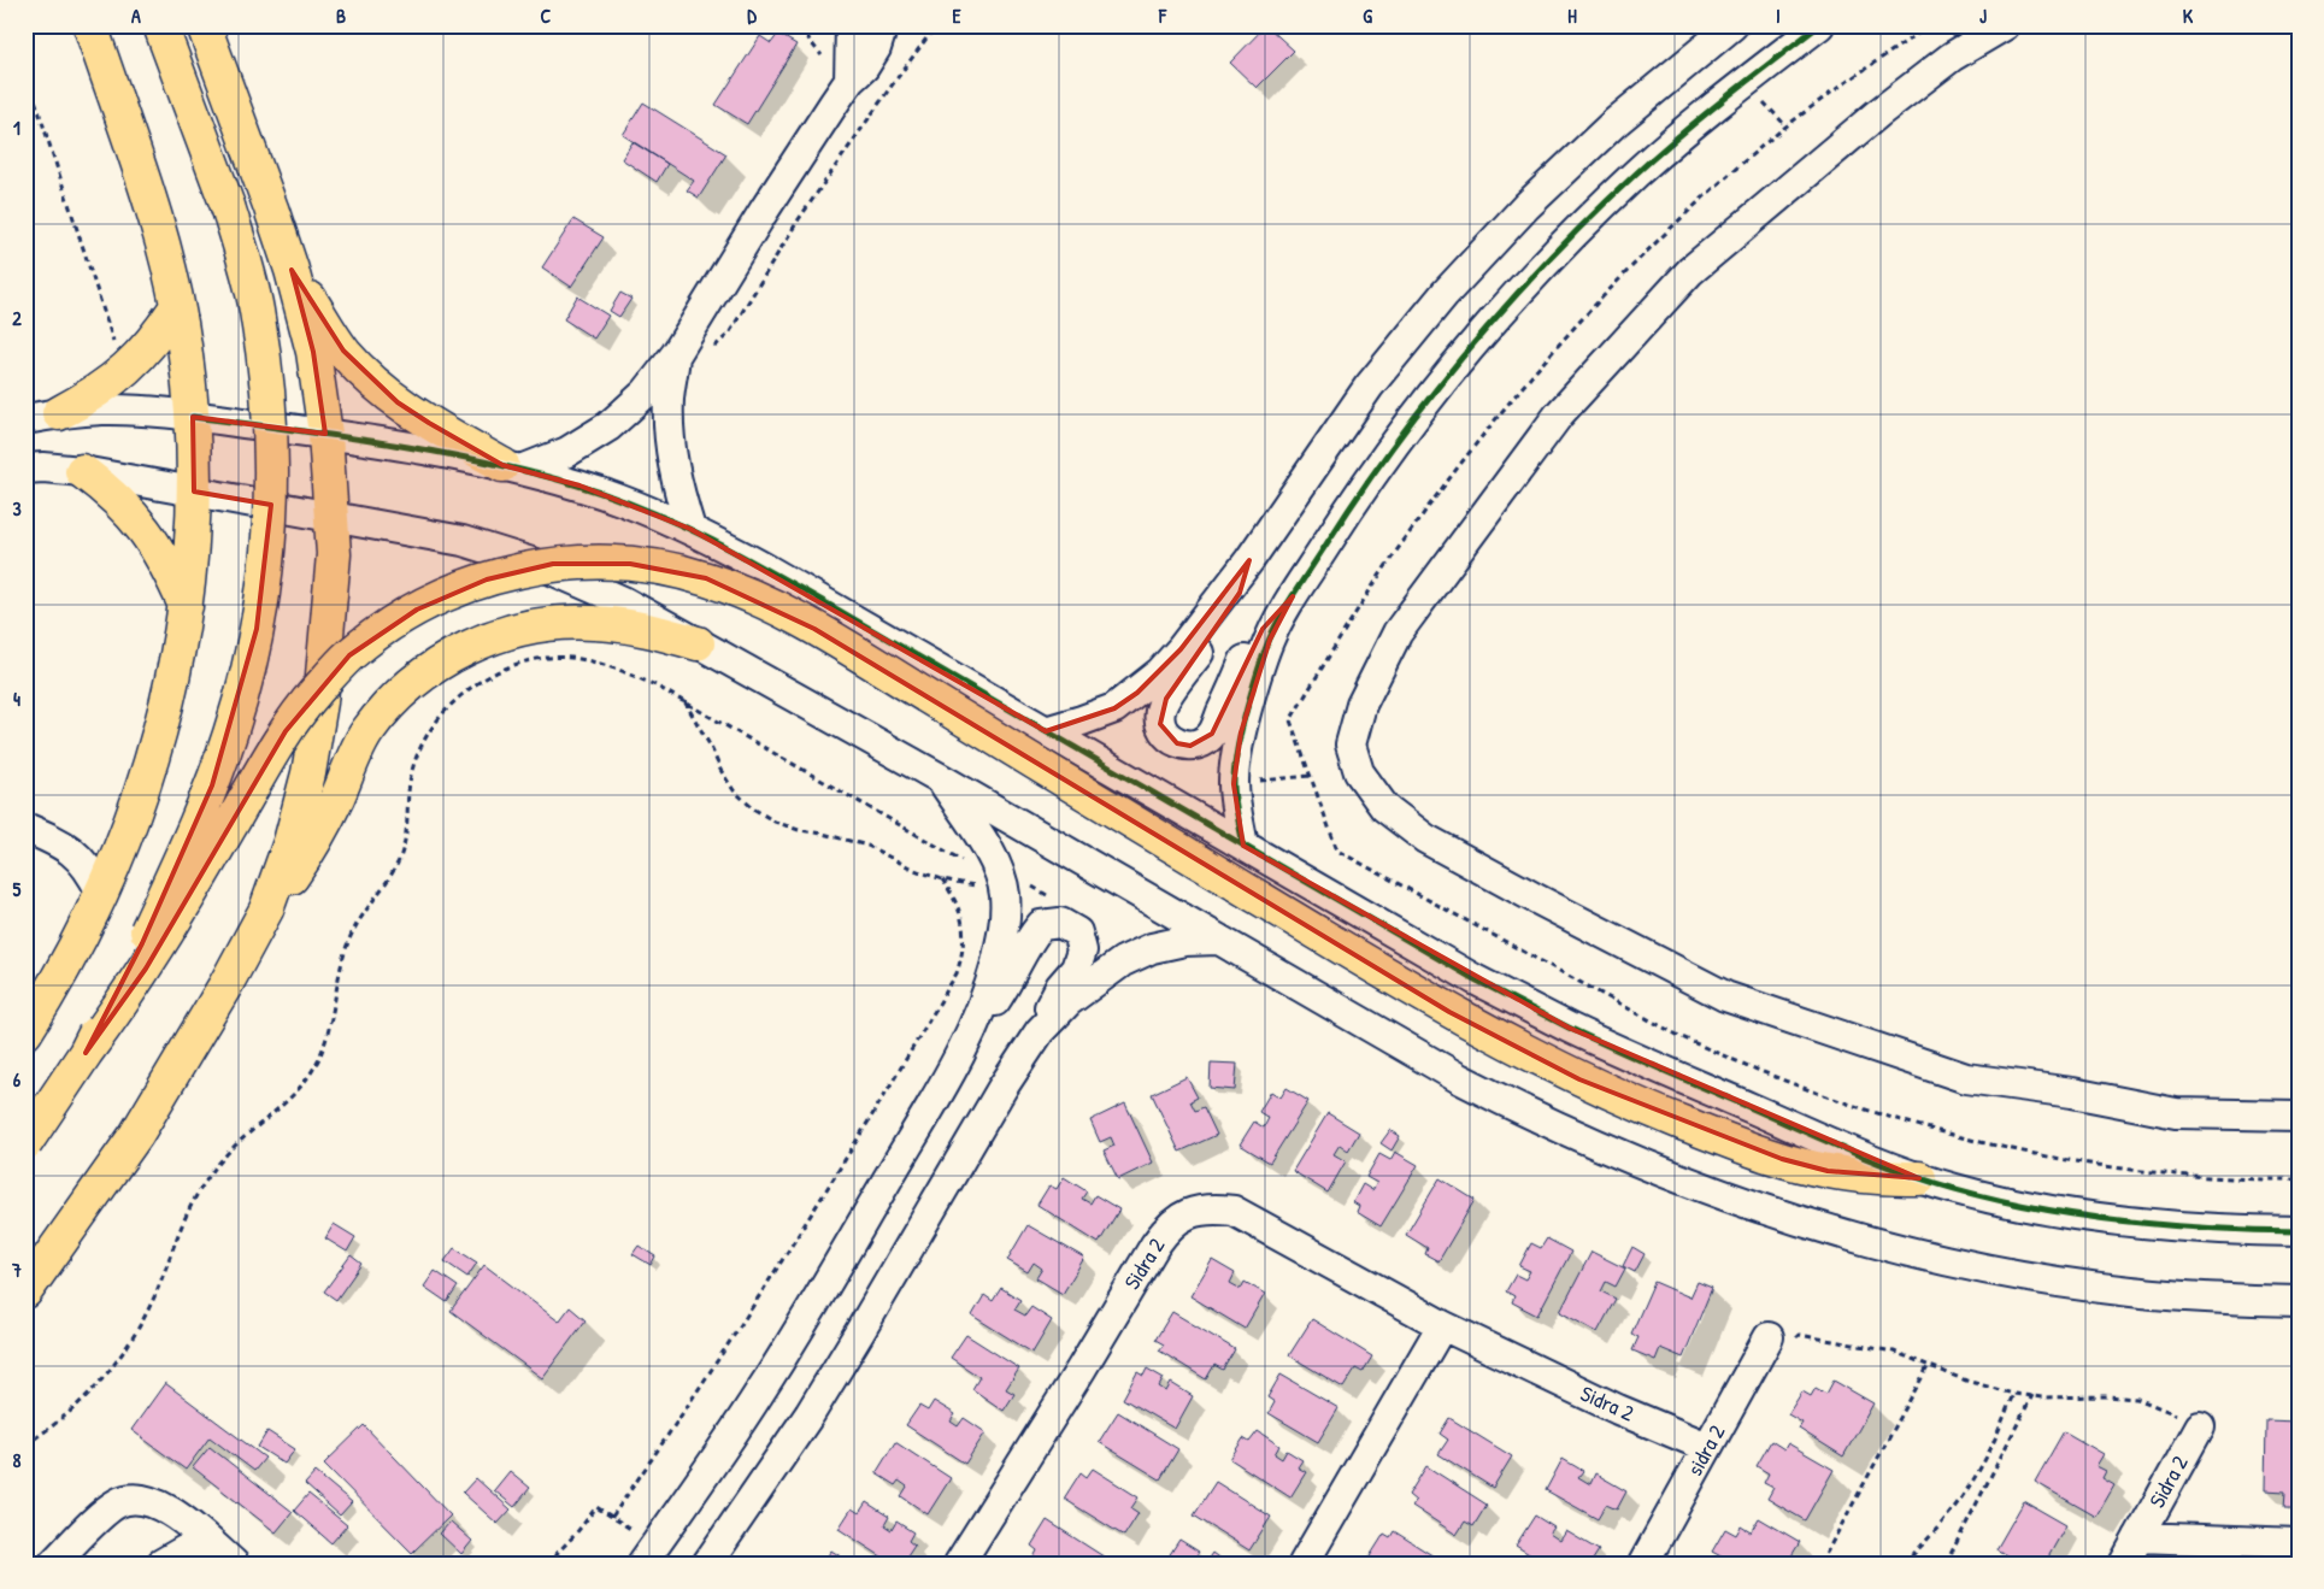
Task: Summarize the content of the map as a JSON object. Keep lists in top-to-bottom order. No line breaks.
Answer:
{"streets":{"street":["Sidra 2","sidra 2"]},"crossings":[["Sidra 2","sidra 2"]],"grid":{"columns":["A","B","C","D","E","F","G","H","I","J","K"],"rows":["1","2","3","4","5","6","7","8"]}}
